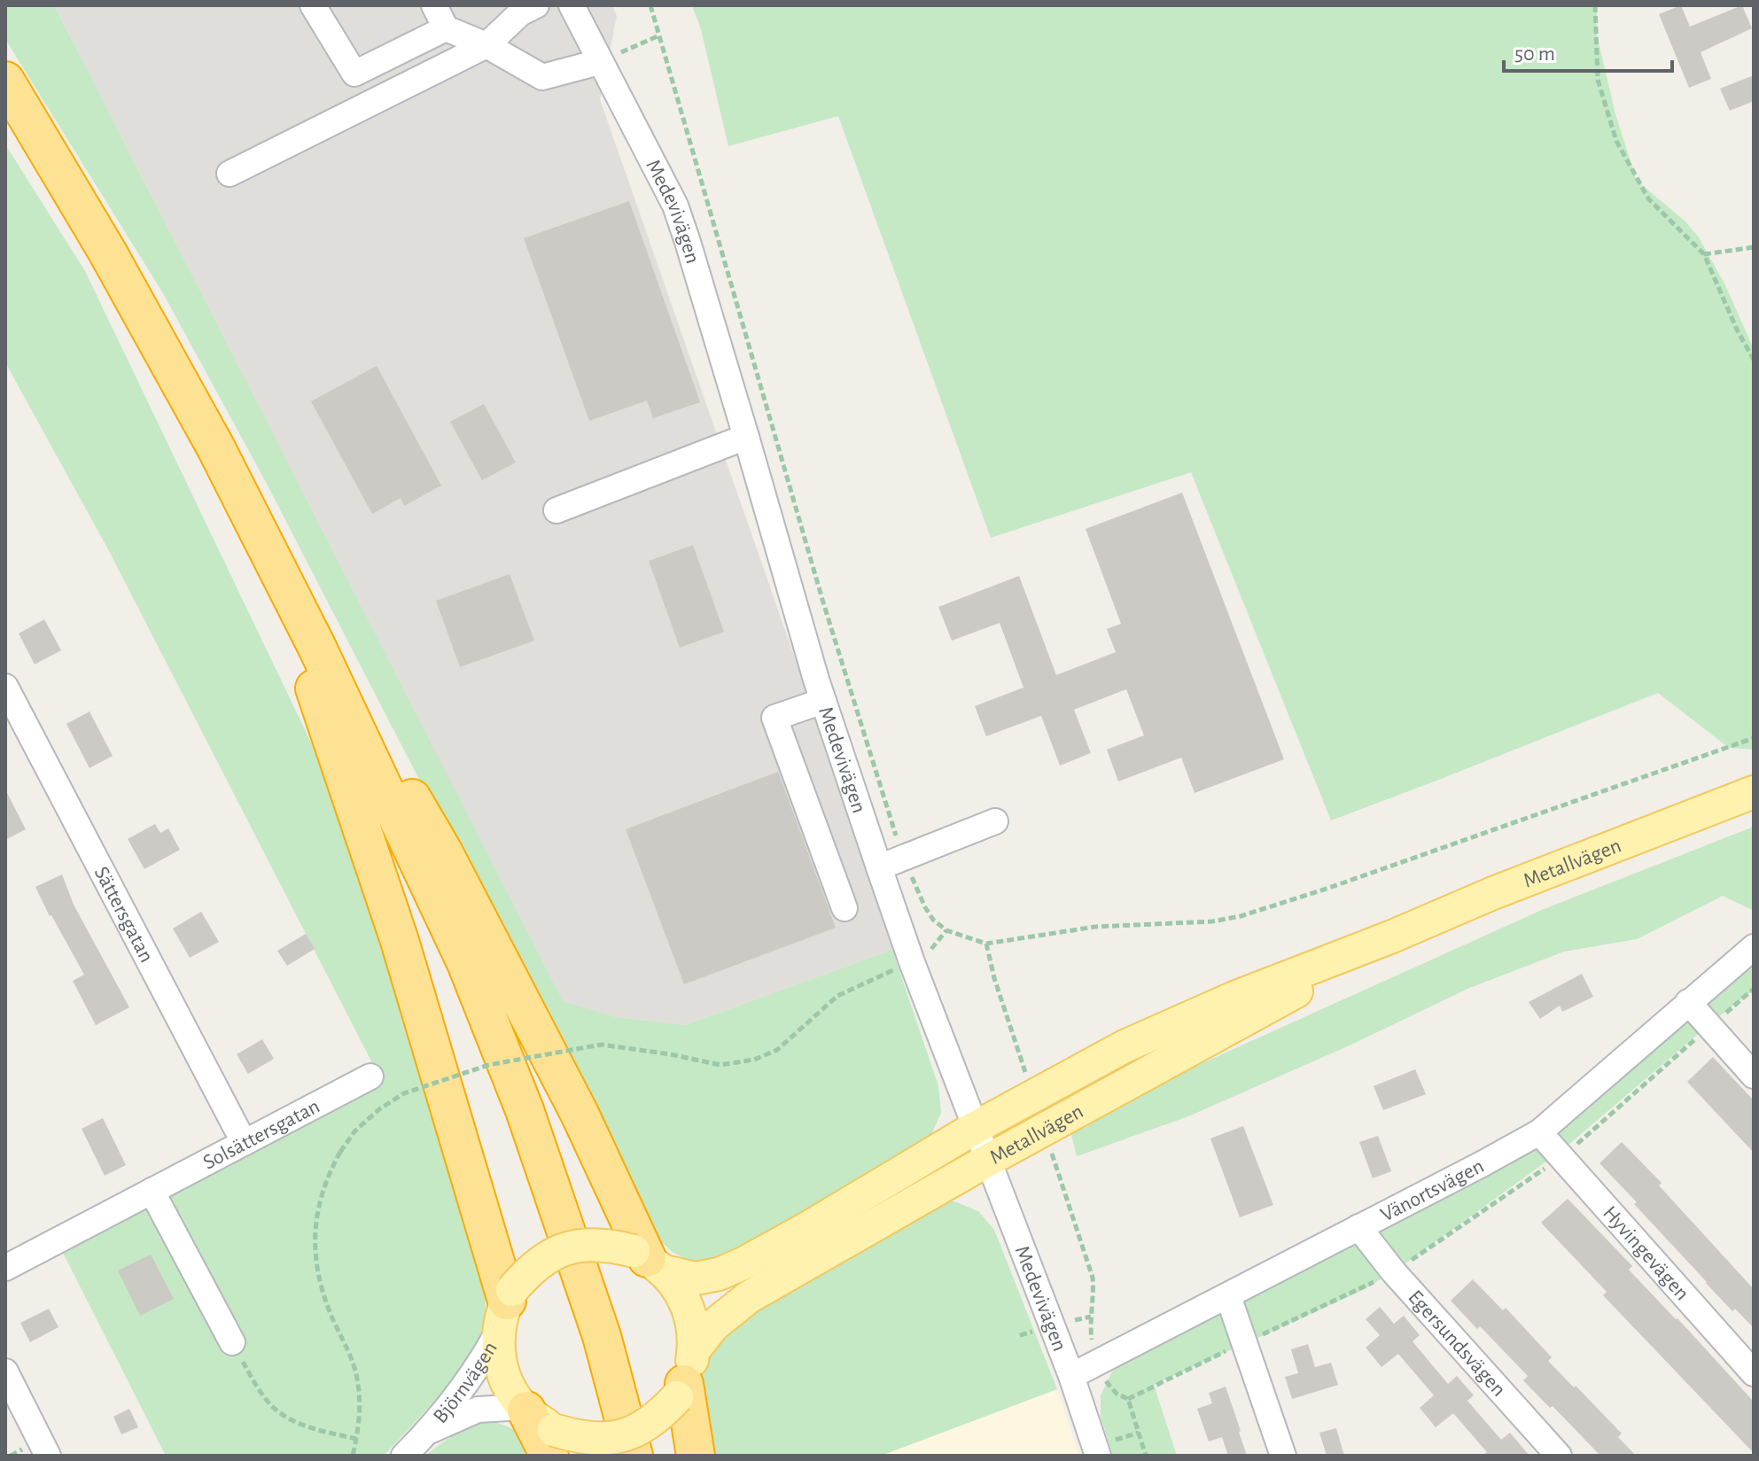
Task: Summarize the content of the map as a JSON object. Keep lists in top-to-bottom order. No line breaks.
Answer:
{"streets":{"main road":["Metallvägen"],"street":["Medevivägen","Sättersgatan","Solsättersgatan","Vänortsvägen","Hyvingevägen","Egersundsvägen","Björnvägen"]},"crossings":[["Medevivägen","Metallvägen"],["Medevivägen","Vänortsvägen"],["Metallvägen","Björnvägen"],["Sättersgatan","Solsättersgatan"],["Vänortsvägen","Hyvingevägen"],["Vänortsvägen","Egersundsvägen"]],"scale_bar":"50 m"}
